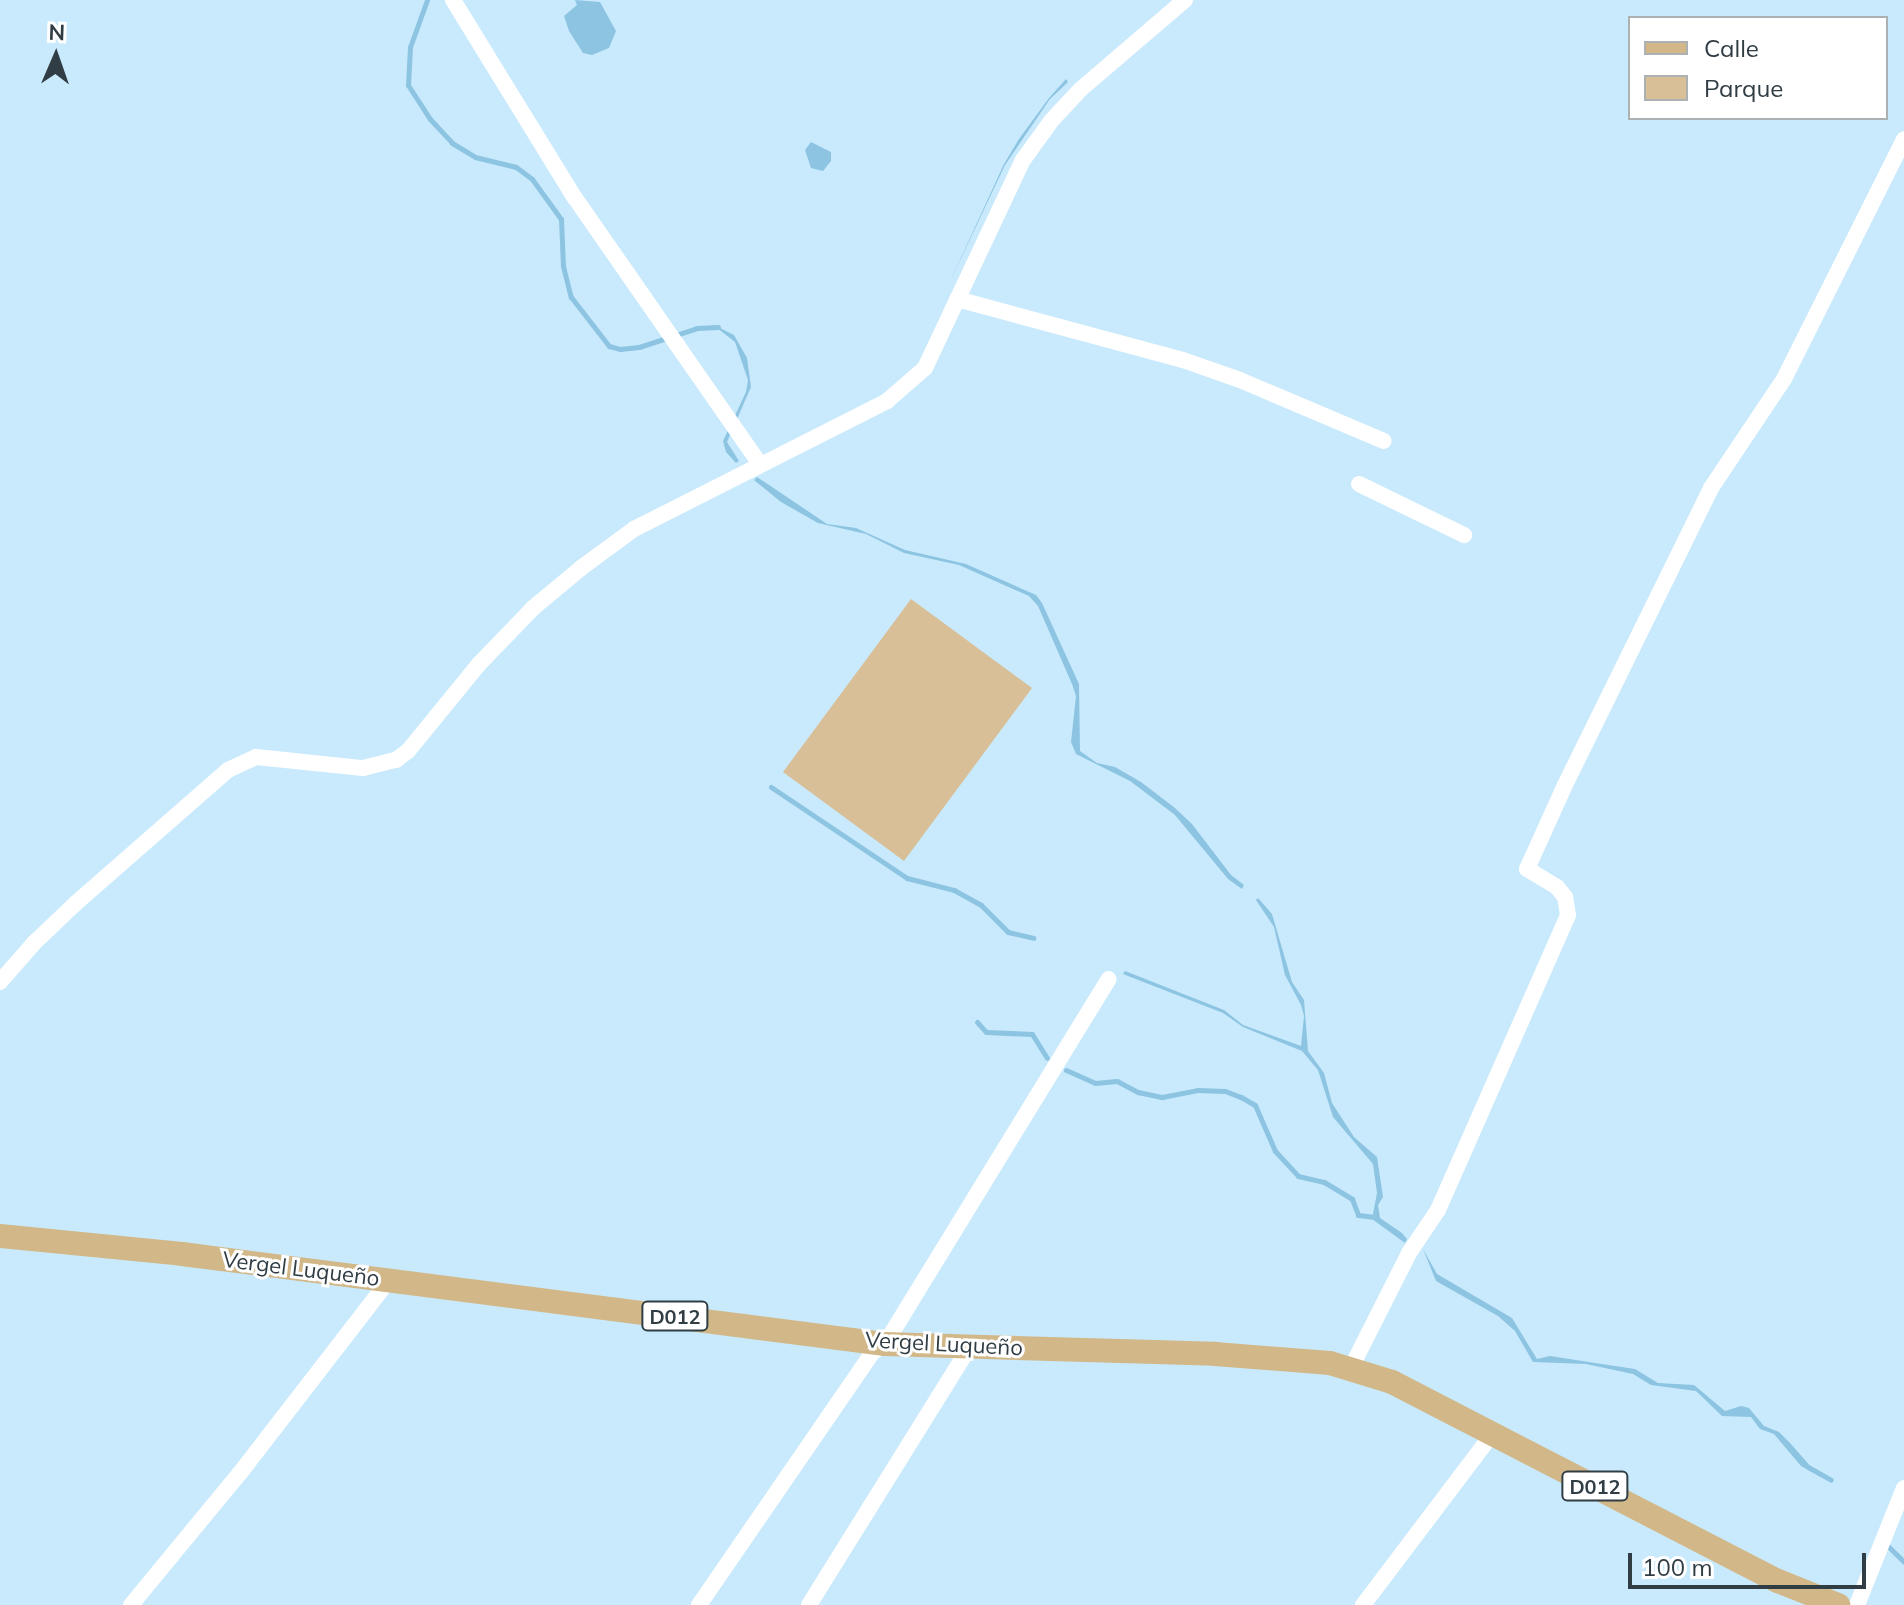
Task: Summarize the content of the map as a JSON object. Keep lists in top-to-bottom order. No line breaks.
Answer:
{"streets":{"main road":["Vergel Luqueño","D012"]},"legend":["Calle","Parque"],"scale_bar":"100 m","north":"top"}
